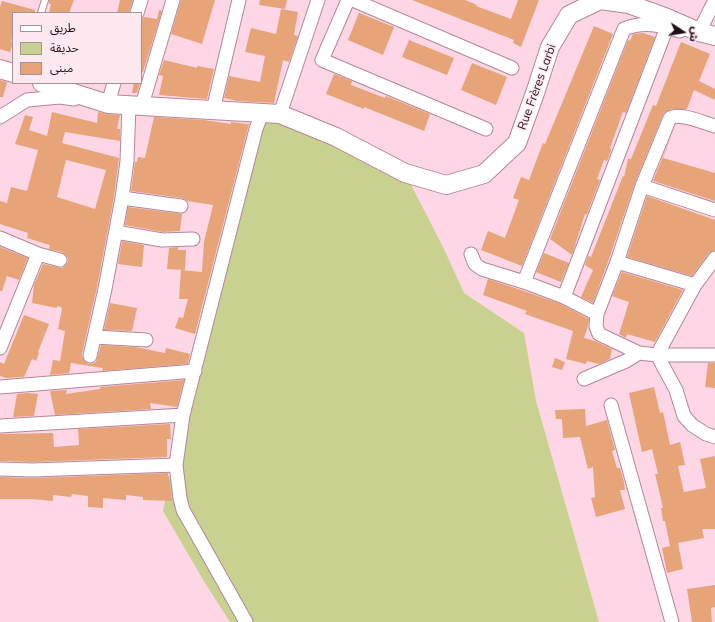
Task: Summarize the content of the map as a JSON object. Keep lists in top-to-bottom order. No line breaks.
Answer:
{"streets":{"main road":["Rue Frères Larbi"]},"legend":["طريق","حديقة","مبنى"],"north":"right"}
